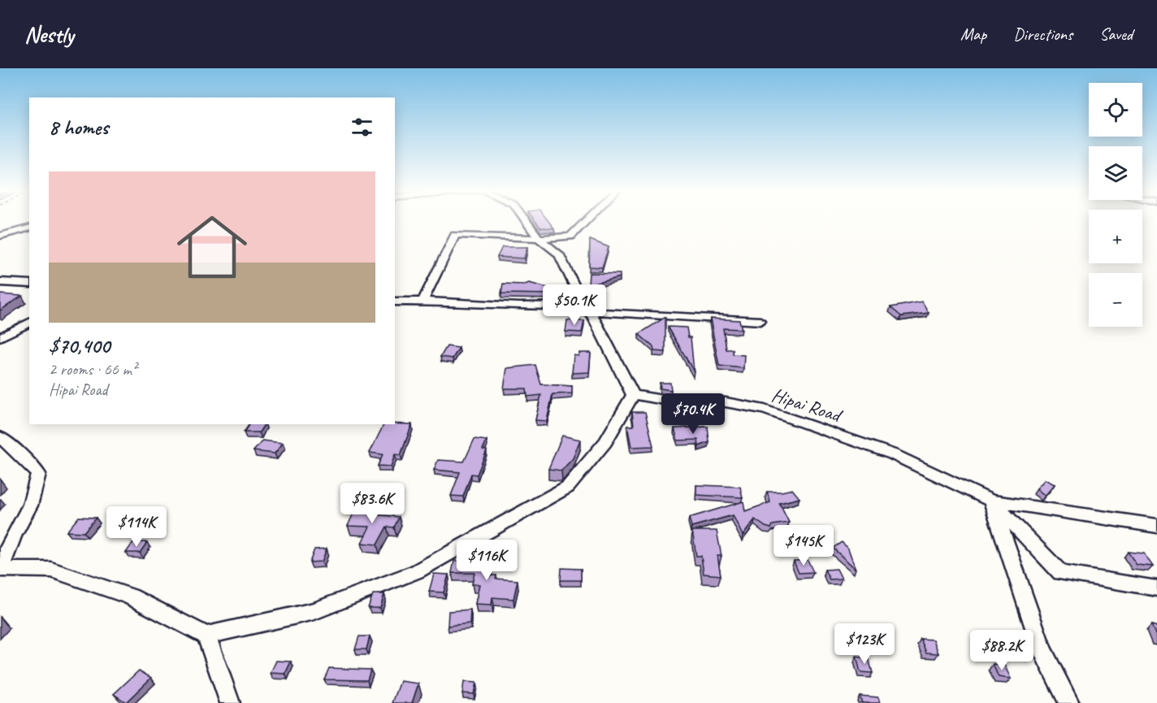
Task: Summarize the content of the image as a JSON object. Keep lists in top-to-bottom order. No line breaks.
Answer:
{"streets":{"street":["Hipai Road"]},"page":{"header":"Nestly","nav":["Map","Directions","Saved"],"map_buttons":["+","−"],"heading":"8 homes","list":[{"name":"$70,400","note":"2 rooms · 66 m² · Hipai Road"}],"price":["$50.1K","$70.4K","$83.6K","$114K","$145K","$116K","$123K","$88.2K"]}}
